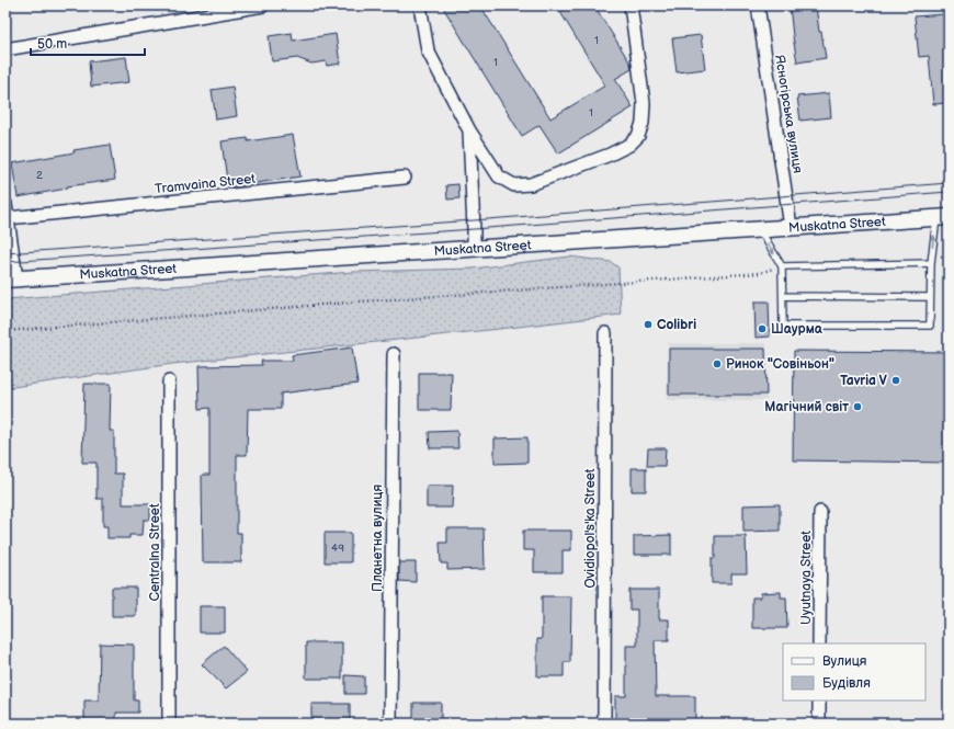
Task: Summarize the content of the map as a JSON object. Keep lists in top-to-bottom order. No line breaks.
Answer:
{"streets":{"street":["Ясногірська вулиця","Tramvaina Street","Muskatna Street","Ovidiopol's'ka Street","Планетна вулиця","Centralna Street","Uyutnaya Street"]},"crossings":[["Ясногірська вулиця","Muskatna Street"]],"places":["Colibri","Шаурма","Ринок \"Совіньон\"","Tavria V","Магічний світ"],"house_numbers":["1","1","1","2","49"],"legend":["Вулиця","Будівля"],"scale_bar":"50 m"}
